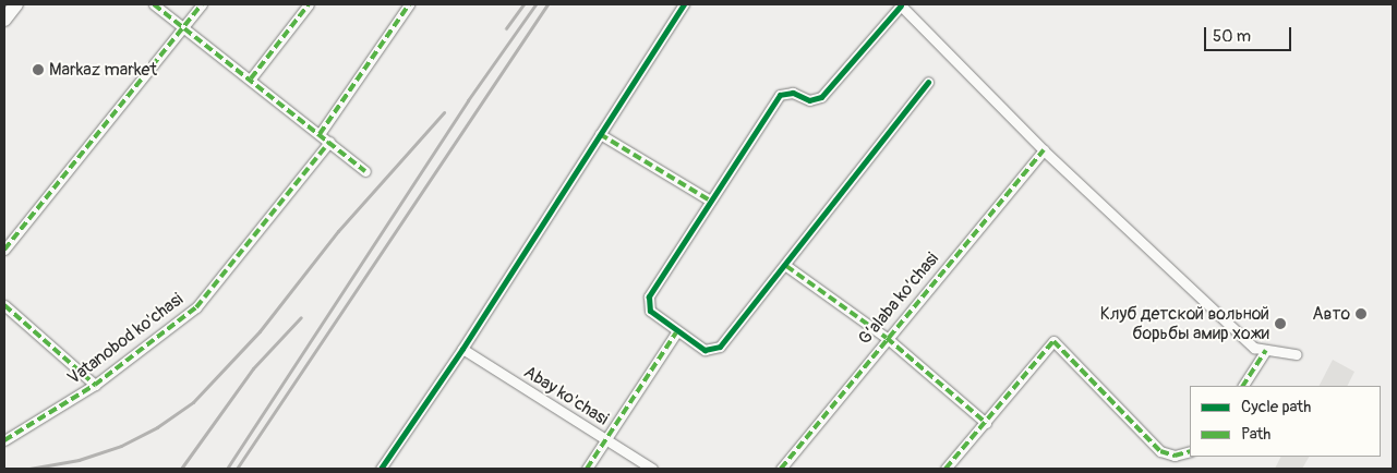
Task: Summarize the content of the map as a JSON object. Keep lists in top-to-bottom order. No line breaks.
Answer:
{"streets":{"street":["G’alaba ko’chasi","Vatanobod ko'chasi","Abay ko'chasi"]},"places":["Markaz market","Авто","Клуб детской вольной борьбы амир хожи"],"legend":["Cycle path","Path"],"scale_bar":"50 m"}
